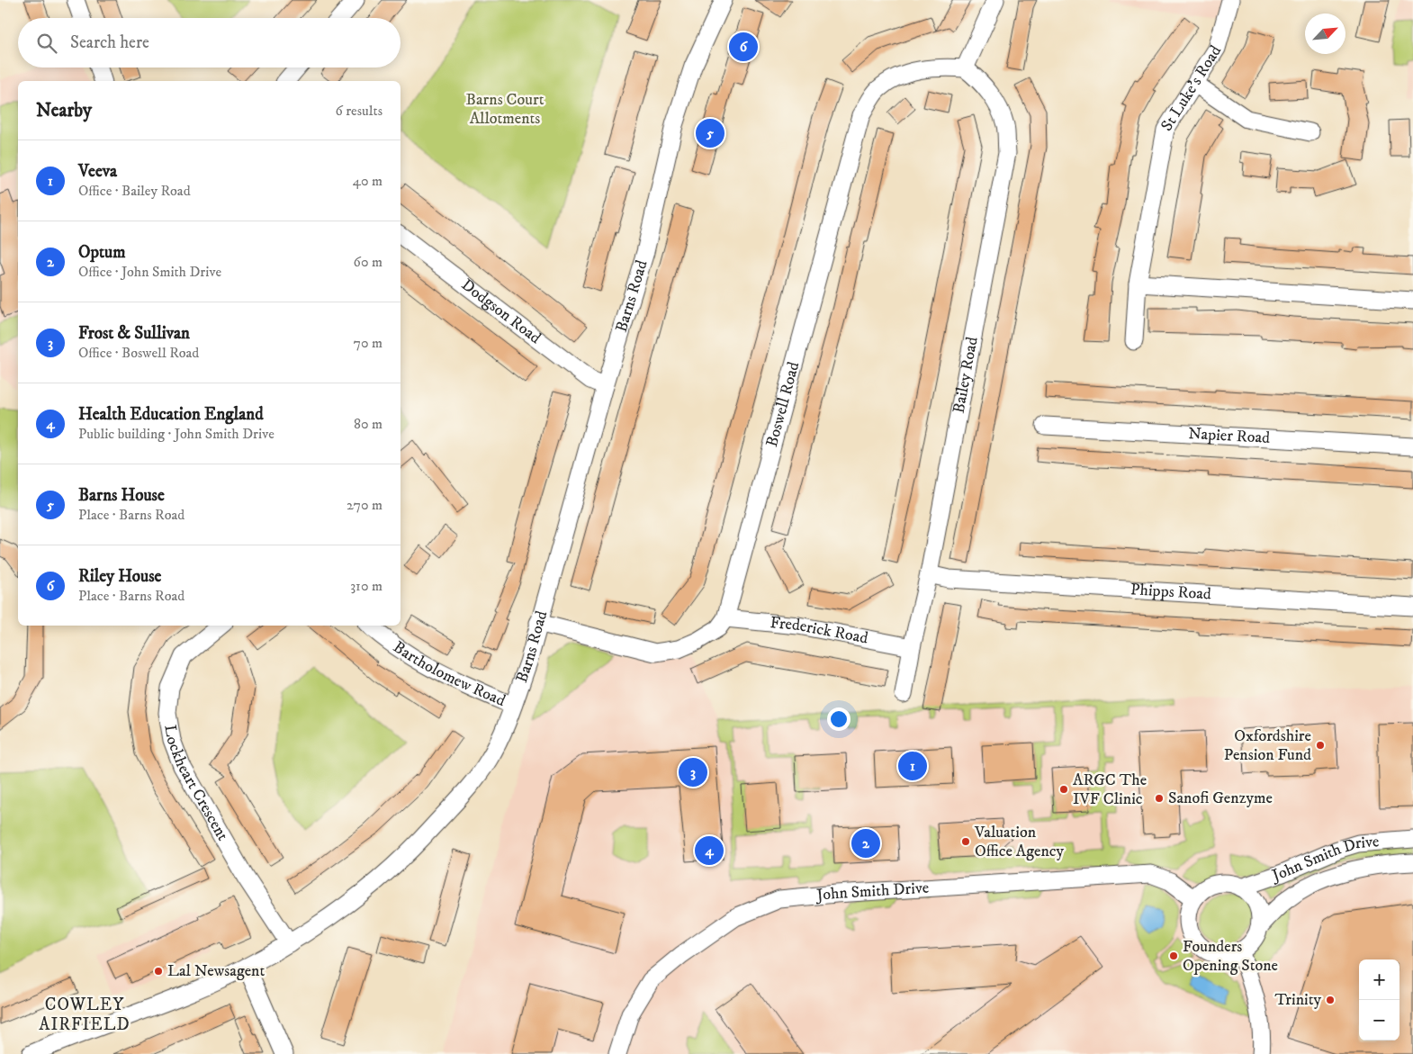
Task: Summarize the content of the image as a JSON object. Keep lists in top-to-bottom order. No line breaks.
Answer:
{"streets":{"street":["St Luke's Road","Barns Road","Dodgson Road","Bailey Road","Boswell Road","Napier Road","Phipps Road","Frederick Road","Bartholomew Road","Lockheart Crescent","John Smith Drive"]},"crossings":[["Barns Road","Dodgson Road"],["Barns Road","Bartholomew Road"],["Barns Road","Lockheart Crescent"],["Bailey Road","Boswell Road"],["Bailey Road","Phipps Road"],["Bailey Road","Frederick Road"],["Boswell Road","Frederick Road"]],"districts":["COWLEY AIRFIELD"],"parks":["Barns Court Allotments"],"places":["Oxfordshire Pension Fund","ARGC The IVF Clinic","Sanofi Genzyme","Valuation Office Agency","Founders Opening Stone","Lal Newsagent","Trinity"],"north":"top right","page":{"search":"Search here","pins":["6","5","1","3","2","4"],"heading":["Nearby","6 results"],"list":[{"mark":"1","name":"Veeva","note":"Office · Bailey Road","value":"40 m"},{"mark":"2","name":"Optum","note":"Office · John Smith Drive","value":"60 m"},{"mark":"3","name":"Frost & Sullivan","note":"Office · Boswell Road","value":"70 m"},{"mark":"4","name":"Health Education England","note":"Public building · John Smith Drive","value":"80 m"},{"mark":"5","name":"Barns House","note":"Place · Barns Road","value":"270 m"},{"mark":"6","name":"Riley House","note":"Place · Barns Road","value":"310 m"}],"map_buttons":["+","−"]}}
